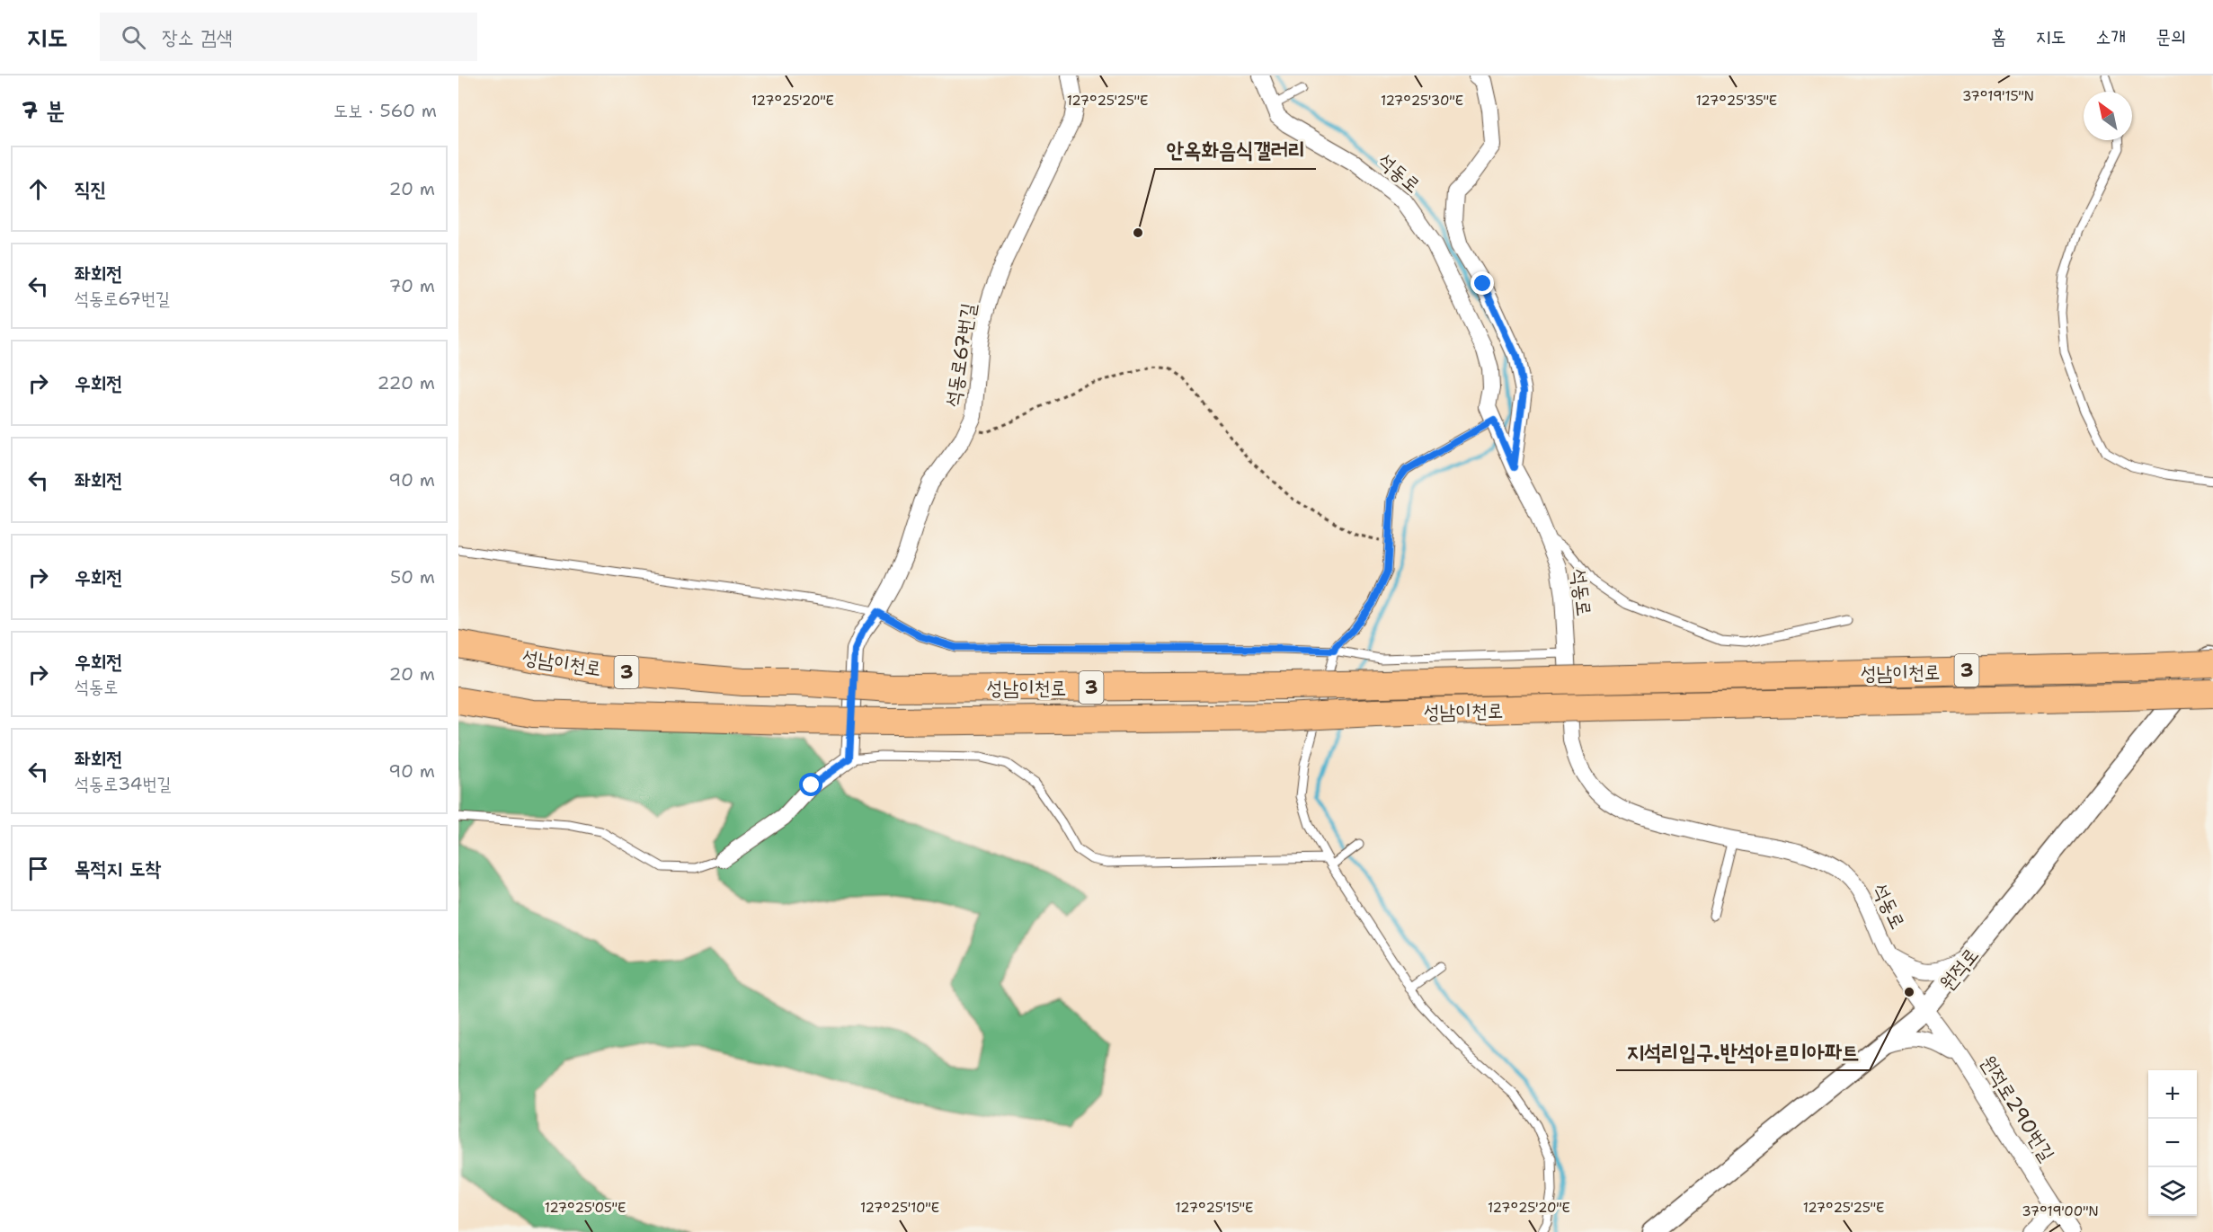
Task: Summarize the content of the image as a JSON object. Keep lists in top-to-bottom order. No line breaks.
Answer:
{"streets":{"highway":["성남이천로","3"],"street":["석동로","석동로67번길","원적로","원적로290번길"]},"crossings":[["석동로","원적로"],["석동로","원적로290번길"],["원적로","원적로290번길"]],"places":["안옥화음식갤러리","지석리입구.반석아르미아파트"],"north":"top left","page":{"header":"지도","search":"장소 검색","nav":["홈","지도","소개","문의"],"heading":["7 분","도보 · 560 m"],"list":[["직진","20 m"],["좌회전","석동로67번길","70 m"],["우회전","220 m"],["좌회전","90 m"],["우회전","50 m"],["우회전","석동로","20 m"],["좌회전","석동로34번길","90 m"],"목적지 도착"],"map_buttons":["+","−"]},"coordinates":["37°19'15\"N","127°25'20\"E","127°25'25\"E","127°25'30\"E","127°25'35\"E","127°25'05\"E","127°25'10\"E","127°25'15\"E","37°19'00\"N"]}
